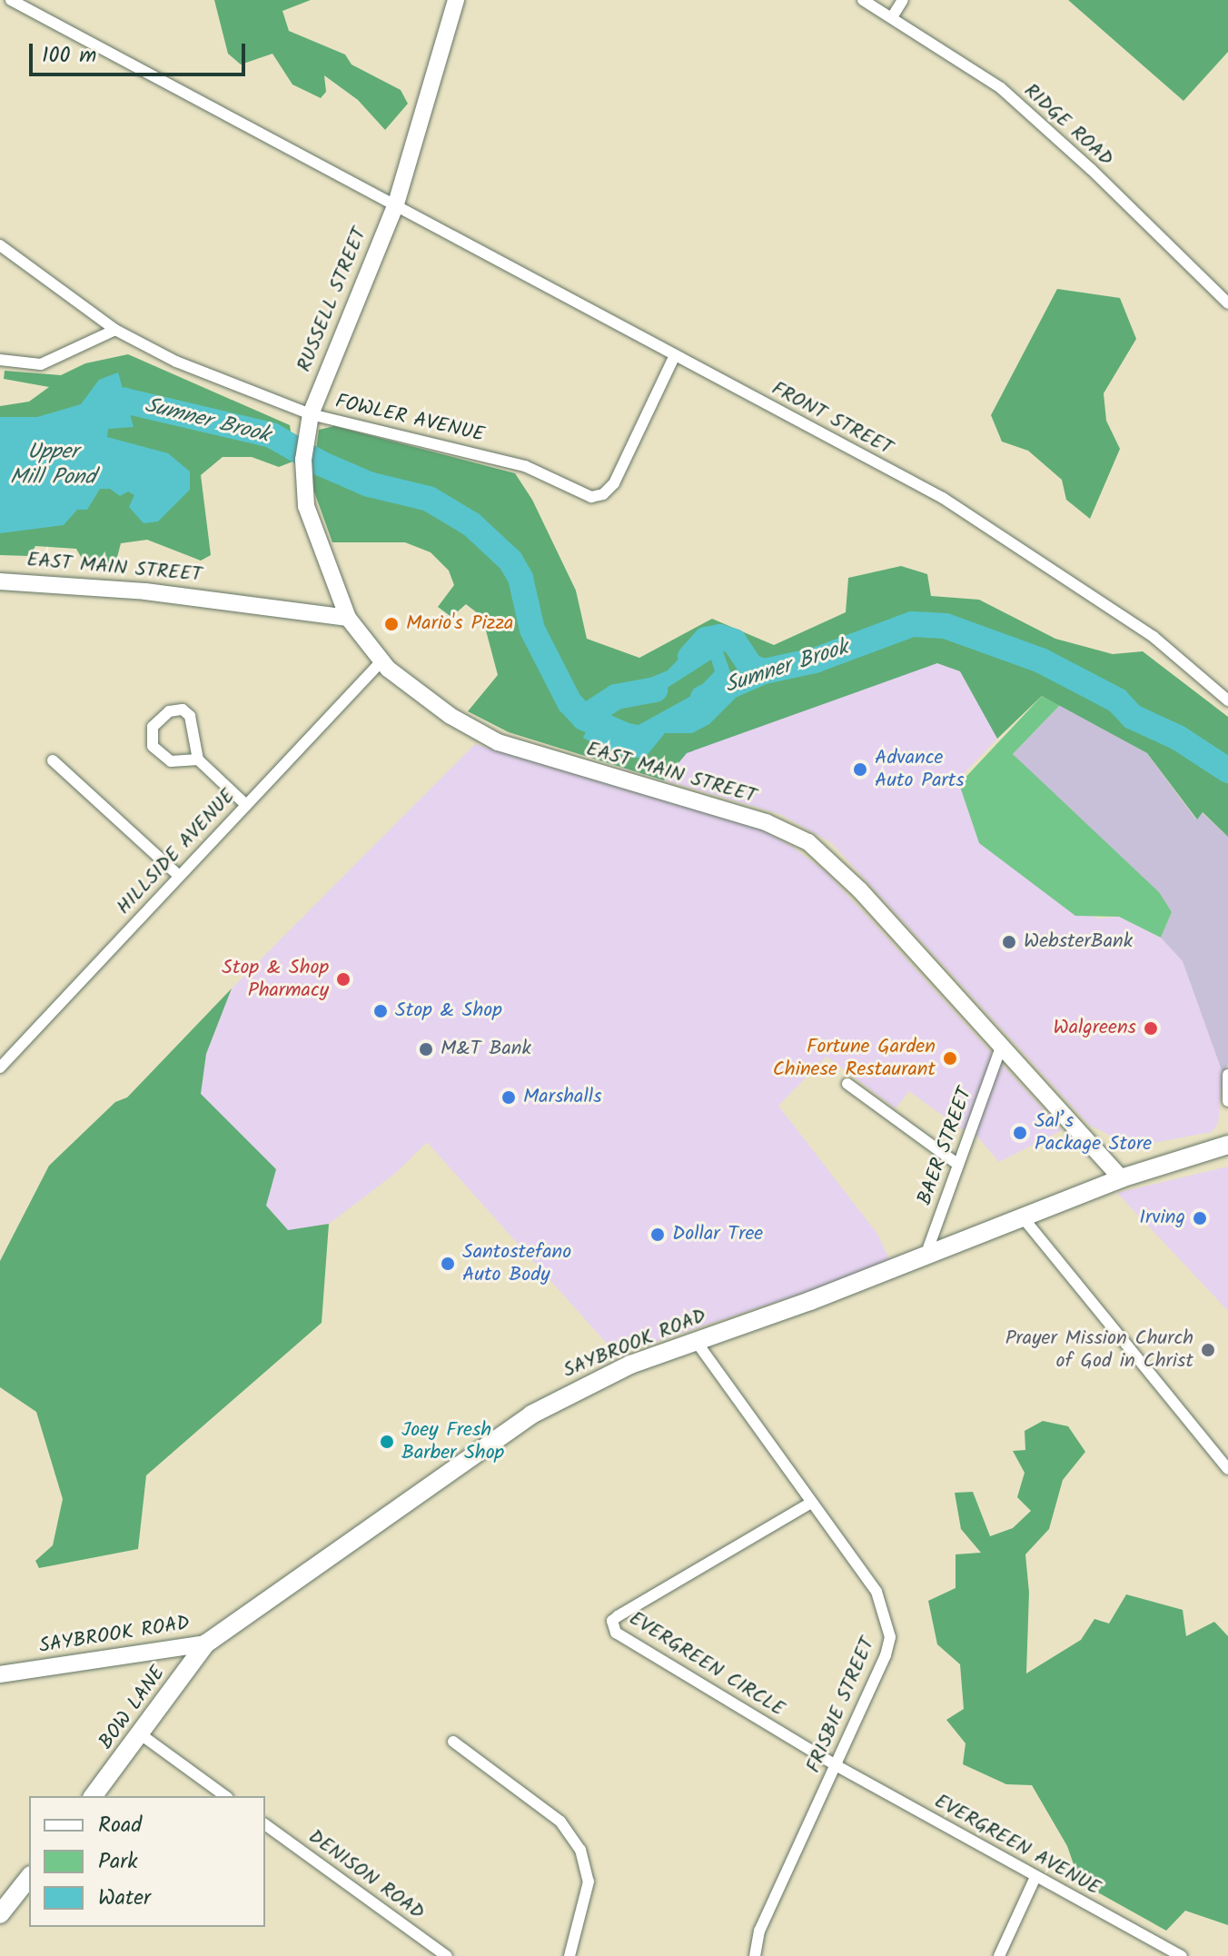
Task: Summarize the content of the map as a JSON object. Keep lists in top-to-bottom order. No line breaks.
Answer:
{"streets":{"main road":["RUSSELL STREET","EAST MAIN STREET","SAYBROOK ROAD","BOW LANE"],"street":["RIDGE ROAD","FOWLER AVENUE","FRONT STREET","HILLSIDE AVENUE","BAER STREET","EVERGREEN CIRCLE","FRISBIE STREET","EVERGREEN AVENUE","DENISON ROAD"]},"crossings":[["RUSSELL STREET","FOWLER AVENUE"],["RUSSELL STREET","FRONT STREET"],["RUSSELL STREET","EAST MAIN STREET"],["FOWLER AVENUE","FRONT STREET"],["EAST MAIN STREET","HILLSIDE AVENUE"],["EAST MAIN STREET","BAER STREET"],["EAST MAIN STREET","SAYBROOK ROAD"],["BAER STREET","SAYBROOK ROAD"],["SAYBROOK ROAD","FRISBIE STREET"],["SAYBROOK ROAD","BOW LANE"],["EVERGREEN CIRCLE","FRISBIE STREET"],["EVERGREEN CIRCLE","EVERGREEN AVENUE"],["FRISBIE STREET","EVERGREEN AVENUE"]],"water":["Sumner Brook","Upper Mill Pond"],"places":["Mario's Pizza","Advance Auto Parts","WebsterBank","Stop & Shop Pharmacy","Stop & Shop","Walgreens","M&T Bank","Fortune Garden Chinese Restaurant","Marshalls","Sal’s Package Store","Irving","Dollar Tree","Santostefano Auto Body","Prayer Mission Church of God in Christ","Joey Fresh Barber Shop"],"legend":["Road","Park","Water"],"scale_bar":"100 m"}
